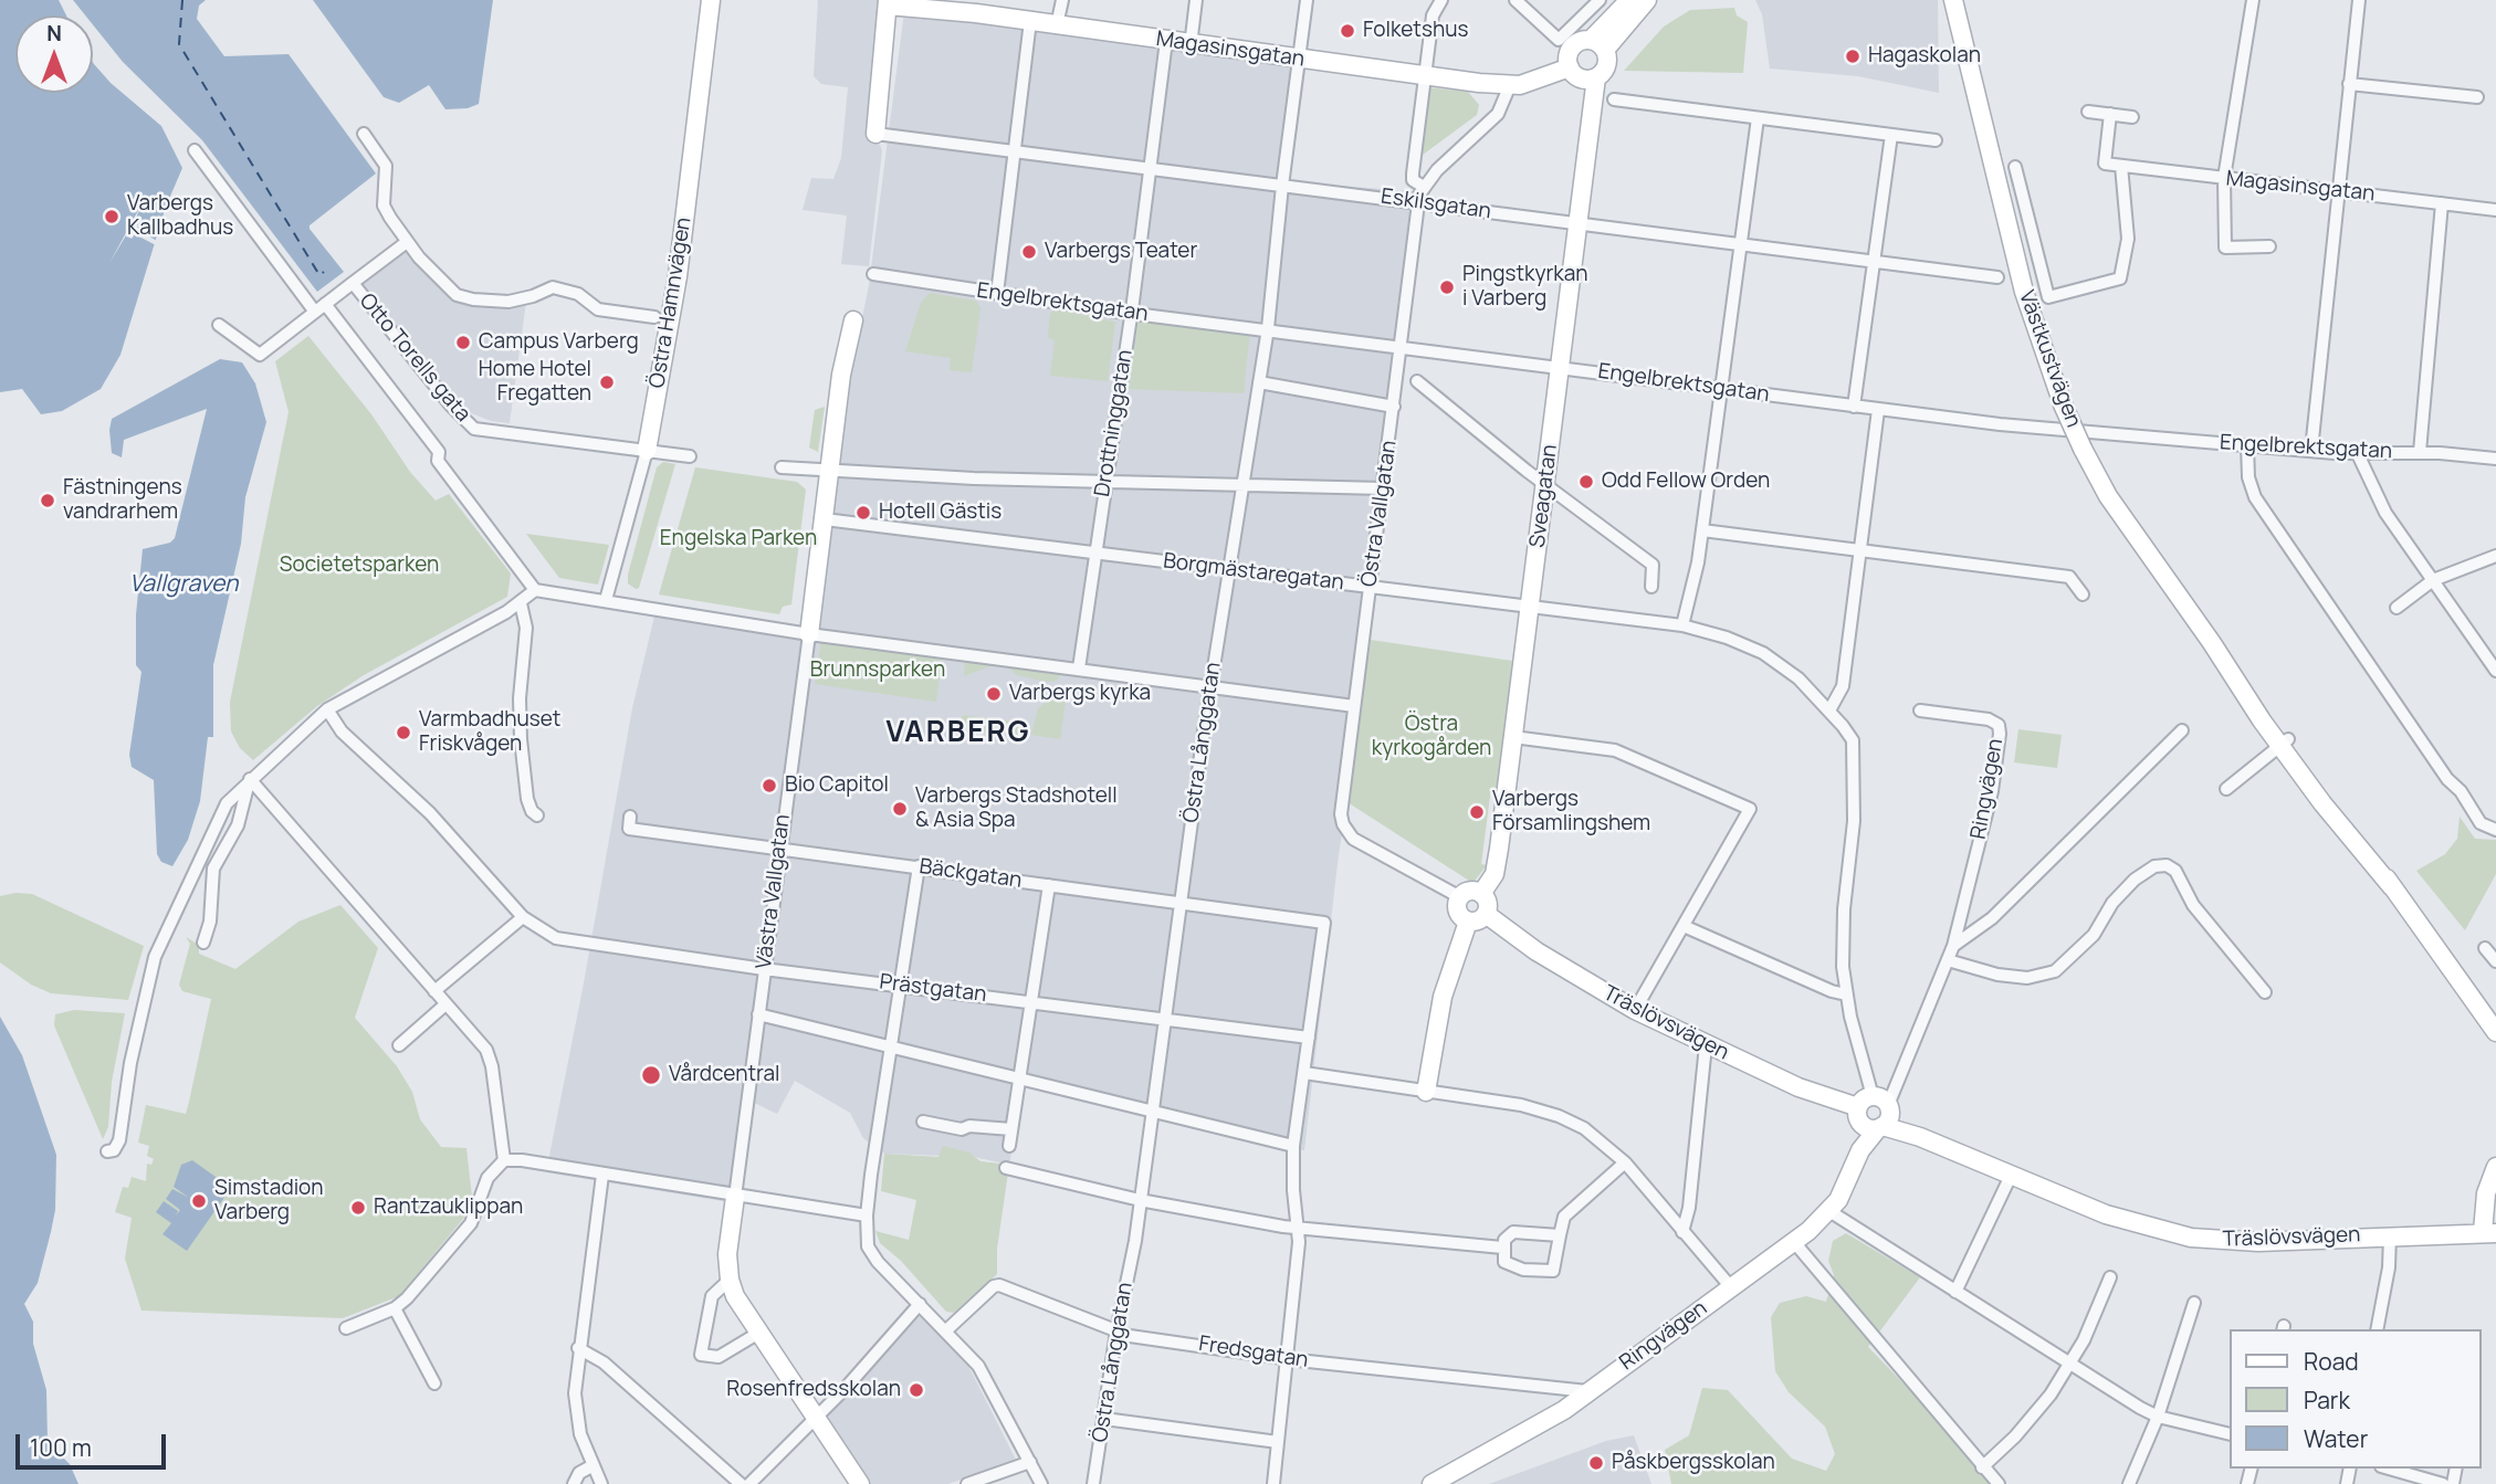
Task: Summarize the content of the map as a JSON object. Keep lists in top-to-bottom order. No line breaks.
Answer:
{"streets":{"street":["Magasinsgatan","Eskilsgatan","Östra Hamnvägen","Engelbrektsgatan","Otto Torells gata","Västkustvägen","Drottninggatan","Sveagatan","Östra Vallgatan","Borgmästaregatan","Östra Långgatan","Ringvägen","Bäckgatan","Västra Vallgatan","Prästgatan","Träslövsvägen","Fredsgatan"]},"crossings":[["Magasinsgatan","Drottninggatan"],["Magasinsgatan","Sveagatan"],["Magasinsgatan","Östra Långgatan"],["Eskilsgatan","Drottninggatan"],["Eskilsgatan","Sveagatan"],["Eskilsgatan","Östra Vallgatan"],["Eskilsgatan","Östra Långgatan"],["Östra Hamnvägen","Otto Torells gata"],["Engelbrektsgatan","Drottninggatan"],["Engelbrektsgatan","Sveagatan"],["Engelbrektsgatan","Östra Vallgatan"],["Engelbrektsgatan","Östra Långgatan"],["Drottninggatan","Borgmästaregatan"],["Sveagatan","Östra Vallgatan"],["Sveagatan","Borgmästaregatan"],["Sveagatan","Träslövsvägen"],["Östra Vallgatan","Borgmästaregatan"],["Östra Vallgatan","Träslövsvägen"],["Borgmästaregatan","Östra Långgatan"],["Borgmästaregatan","Ringvägen"],["Borgmästaregatan","Västra Vallgatan"],["Borgmästaregatan","Träslövsvägen"],["Östra Långgatan","Bäckgatan"],["Östra Långgatan","Prästgatan"],["Östra Långgatan","Fredsgatan"],["Ringvägen","Träslövsvägen"],["Ringvägen","Fredsgatan"],["Bäckgatan","Västra Vallgatan"],["Bäckgatan","Prästgatan"],["Västra Vallgatan","Prästgatan"]],"districts":["VARBERG"],"water":["Vallgraven"],"parks":["Engelska Parken","Societetsparken","Brunnsparken","Östra kyrkogården"],"places":["Folketshus","Hagaskolan","Varbergs Kallbadhus","Varbergs Teater","Pingstkyrkan i Varberg","Campus Varberg","Home Hotel Fregatten","Odd Fellow Orden","Fästningens vandrarhem","Hotell Gästis","Varbergs kyrka","Varmbadhuset Friskvågen","Bio Capitol","Varbergs Stadshotell & Asia Spa","Varbergs Församlingshem","Vårdcentral","Simstadion Varberg","Rantzauklippan","Rosenfredsskolan","Påskbergsskolan"],"legend":["Road","Park","Water"],"scale_bar":"100 m","north":"top"}
